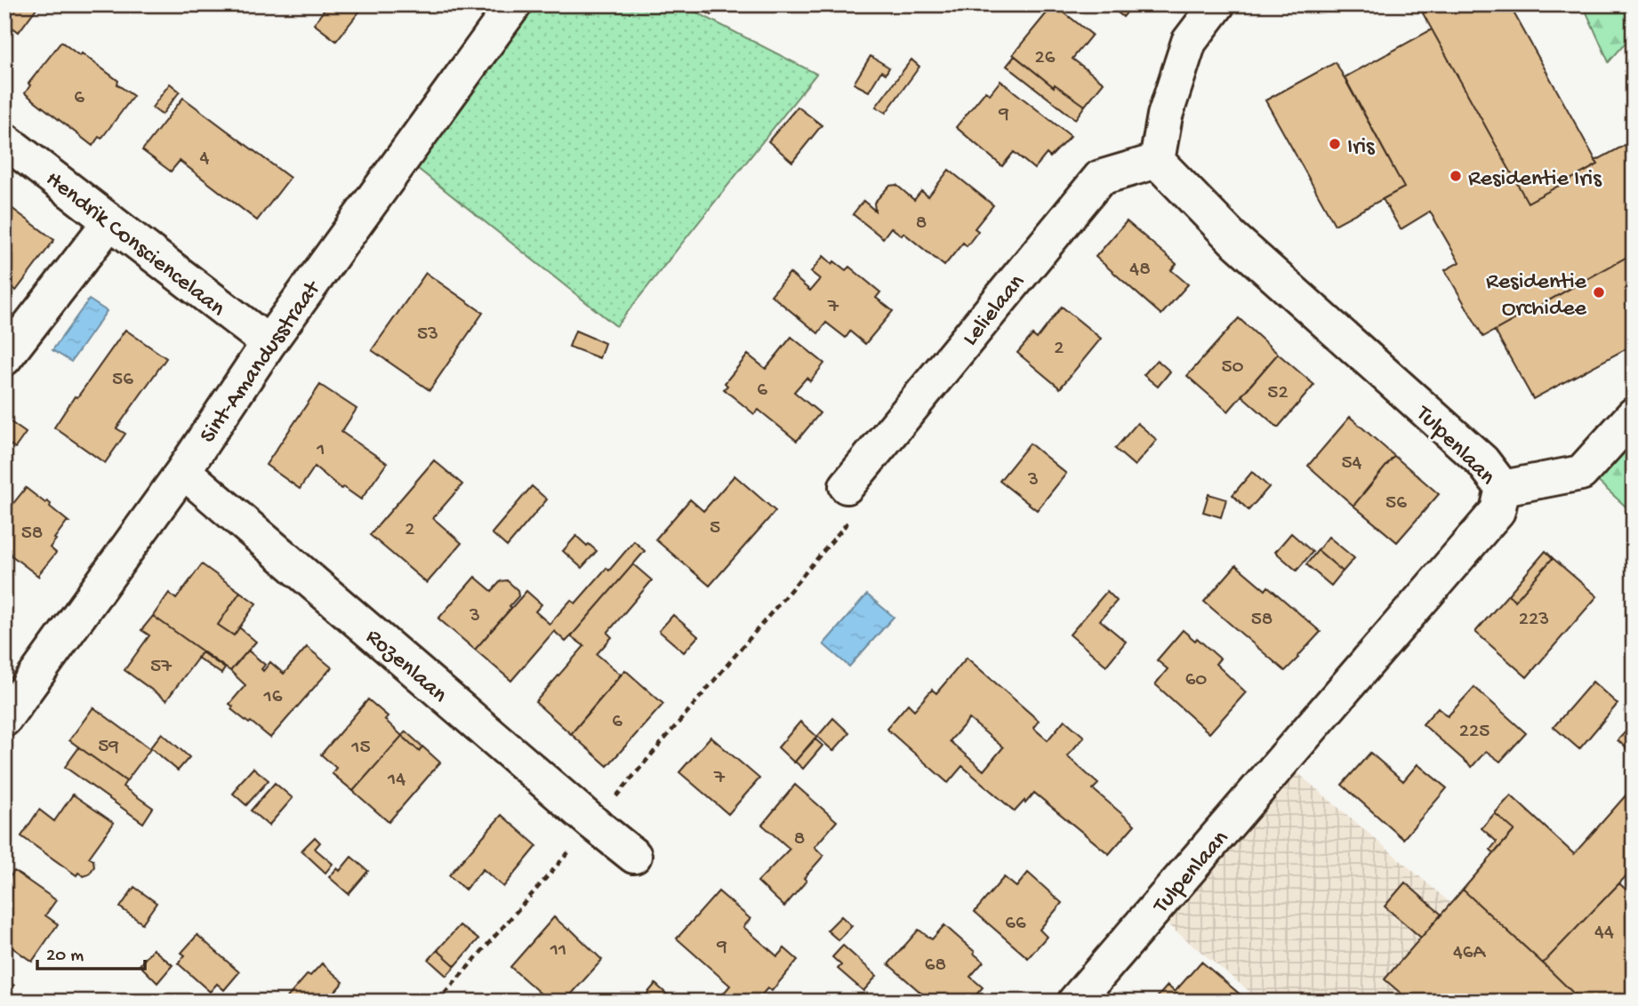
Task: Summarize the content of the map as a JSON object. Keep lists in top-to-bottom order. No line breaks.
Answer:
{"streets":{"street":["Hendrik Consciencelaan","Lelielaan","Sint-Amandusstraat","Tulpenlaan","Rozenlaan"]},"crossings":[["Hendrik Consciencelaan","Sint-Amandusstraat"],["Lelielaan","Tulpenlaan"],["Sint-Amandusstraat","Rozenlaan"]],"places":["Iris","Residentie Iris","Residentie Orchidee"],"house_numbers":["26","6","9","4","8","48","7","53","2","50","56","6","52","1","54","3","56","5","2","58","3","58","223","57","60","16","6","225","59","15","7","14","8","66","44","9","11","46A","68"],"scale_bar":"20 m"}
